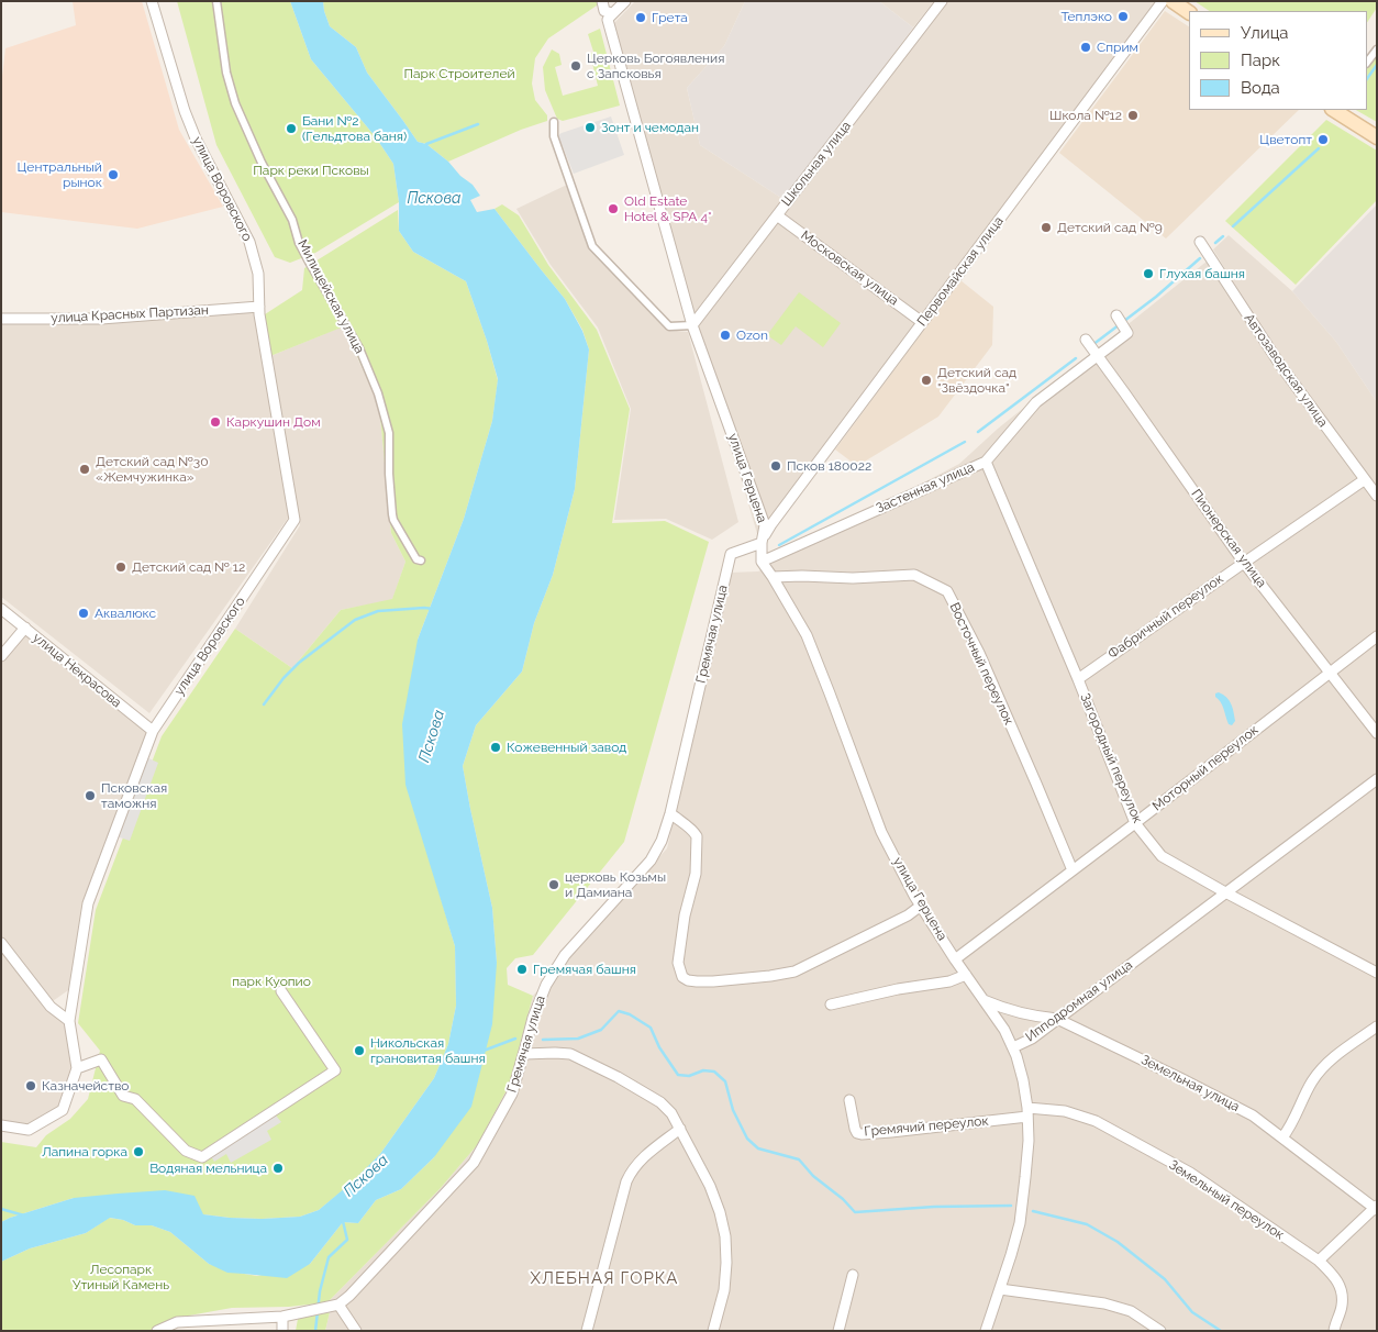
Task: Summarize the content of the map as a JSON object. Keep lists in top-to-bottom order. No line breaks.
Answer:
{"streets":{"street":["Школьная улица","улица Воровского","Московская улица","Первомайская улица","Милицейская улица","улица Красных Партизан","Автозаводская улица","улица Герцена","Застенная улица","Пионерская улица","Фабричный переулок","Гремячая улица","Восточный переулок","улица Некрасова","Загородный переулок","Моторный переулок","Ипподромная улица","Земельная улица","Гремячий переулок","Земельный переулок"]},"crossings":[["Школьная улица","Московская улица"],["Школьная улица","улица Герцена"],["улица Воровского","улица Красных Партизан"],["улица Воровского","улица Некрасова"],["Московская улица","Первомайская улица"],["Первомайская улица","улица Герцена"],["Первомайская улица","Гремячая улица"],["Автозаводская улица","Фабричный переулок"],["улица Герцена","Застенная улица"],["улица Герцена","Гремячая улица"],["улица Герцена","Восточный переулок"],["улица Герцена","Моторный переулок"],["улица Герцена","Ипподромная улица"],["улица Герцена","Земельная улица"],["Застенная улица","Пионерская улица"],["Застенная улица","Загородный переулок"],["Пионерская улица","Фабричный переулок"],["Пионерская улица","Моторный переулок"],["Фабричный переулок","Загородный переулок"],["Восточный переулок","Моторный переулок"],["Загородный переулок","Моторный переулок"],["Загородный переулок","Ипподромная улица"],["Ипподромная улица","Земельная улица"],["Ипподромная улица","Гремячий переулок"],["Ипподромная улица","Земельный переулок"],["Гремячий переулок","Земельный переулок"]],"districts":["ХЛЕБНАЯ ГОРКА"],"water":["Пскова"],"parks":["Парк Строителей","Парк реки Псковы","парк Куопио","Лесопарк Утиный Камень"],"places":["Теплэко","Грета","Сприм","Церковь Богоявления с Запсковья","Школа №12","Зонт и чемодан","Бани №2 (Гельдтова баня)","Цветопт","Центральный рынок","Old Estate Hotel & SPA 4*","Детский сад №9","Глухая башня","Ozon","Детский сад \"Звёздочка\"","Каркушин Дом","Псков 180022","Детский сад №30 «Жемчужинка»","Детский сад № 12","Аквалюкс","Кожевенный завод","Псковская таможня","церковь Козьмы и Дамиана","Гремячая башня","Никольская грановитая башня","Казначейство","Лапина горка","Водяная мельница"],"legend":["Улица","Парк","Вода"]}
